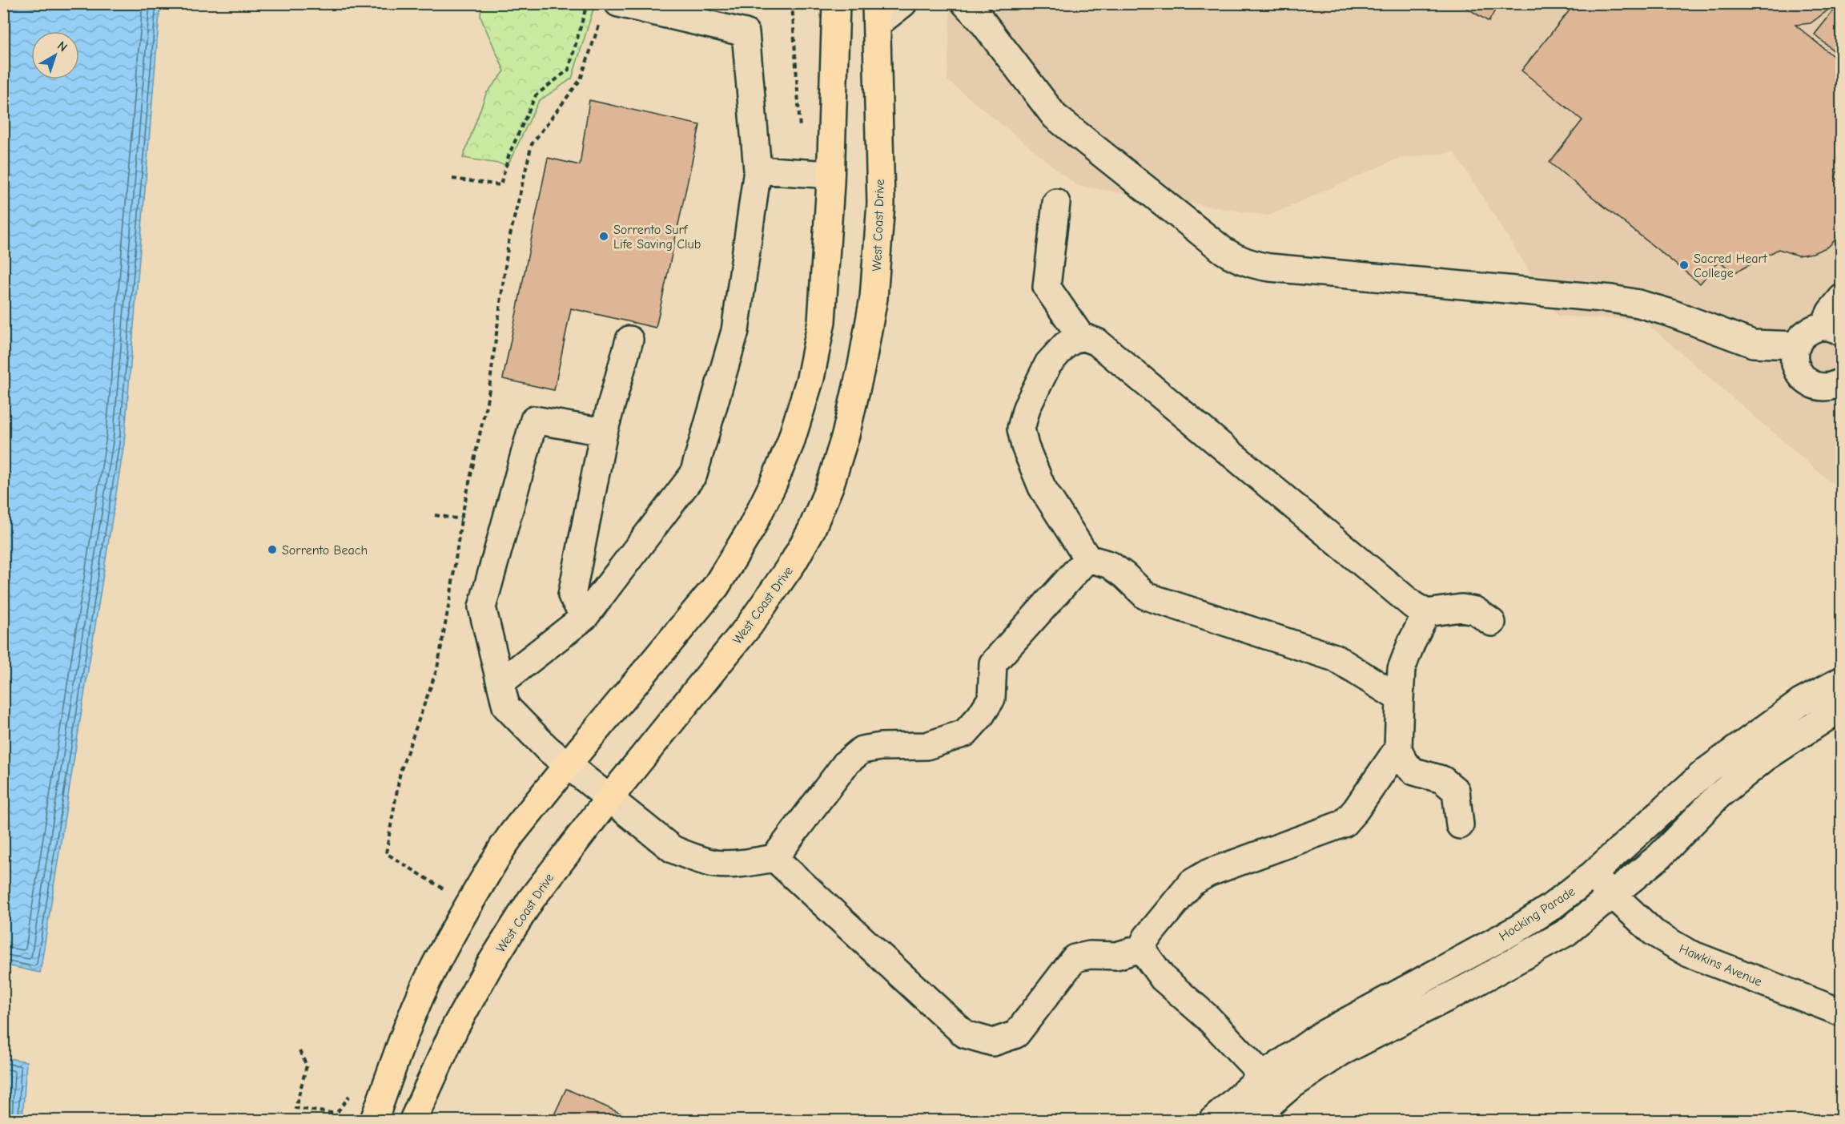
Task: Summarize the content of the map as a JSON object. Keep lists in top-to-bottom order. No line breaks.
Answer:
{"streets":{"main road":["West Coast Drive"],"street":["Hocking Parade","Hawkins Avenue"]},"crossings":[["Hocking Parade","Hawkins Avenue"]],"places":["Sorrento Surf Life Saving Club","Sacred Heart College","Sorrento Beach"],"north":"top right"}
